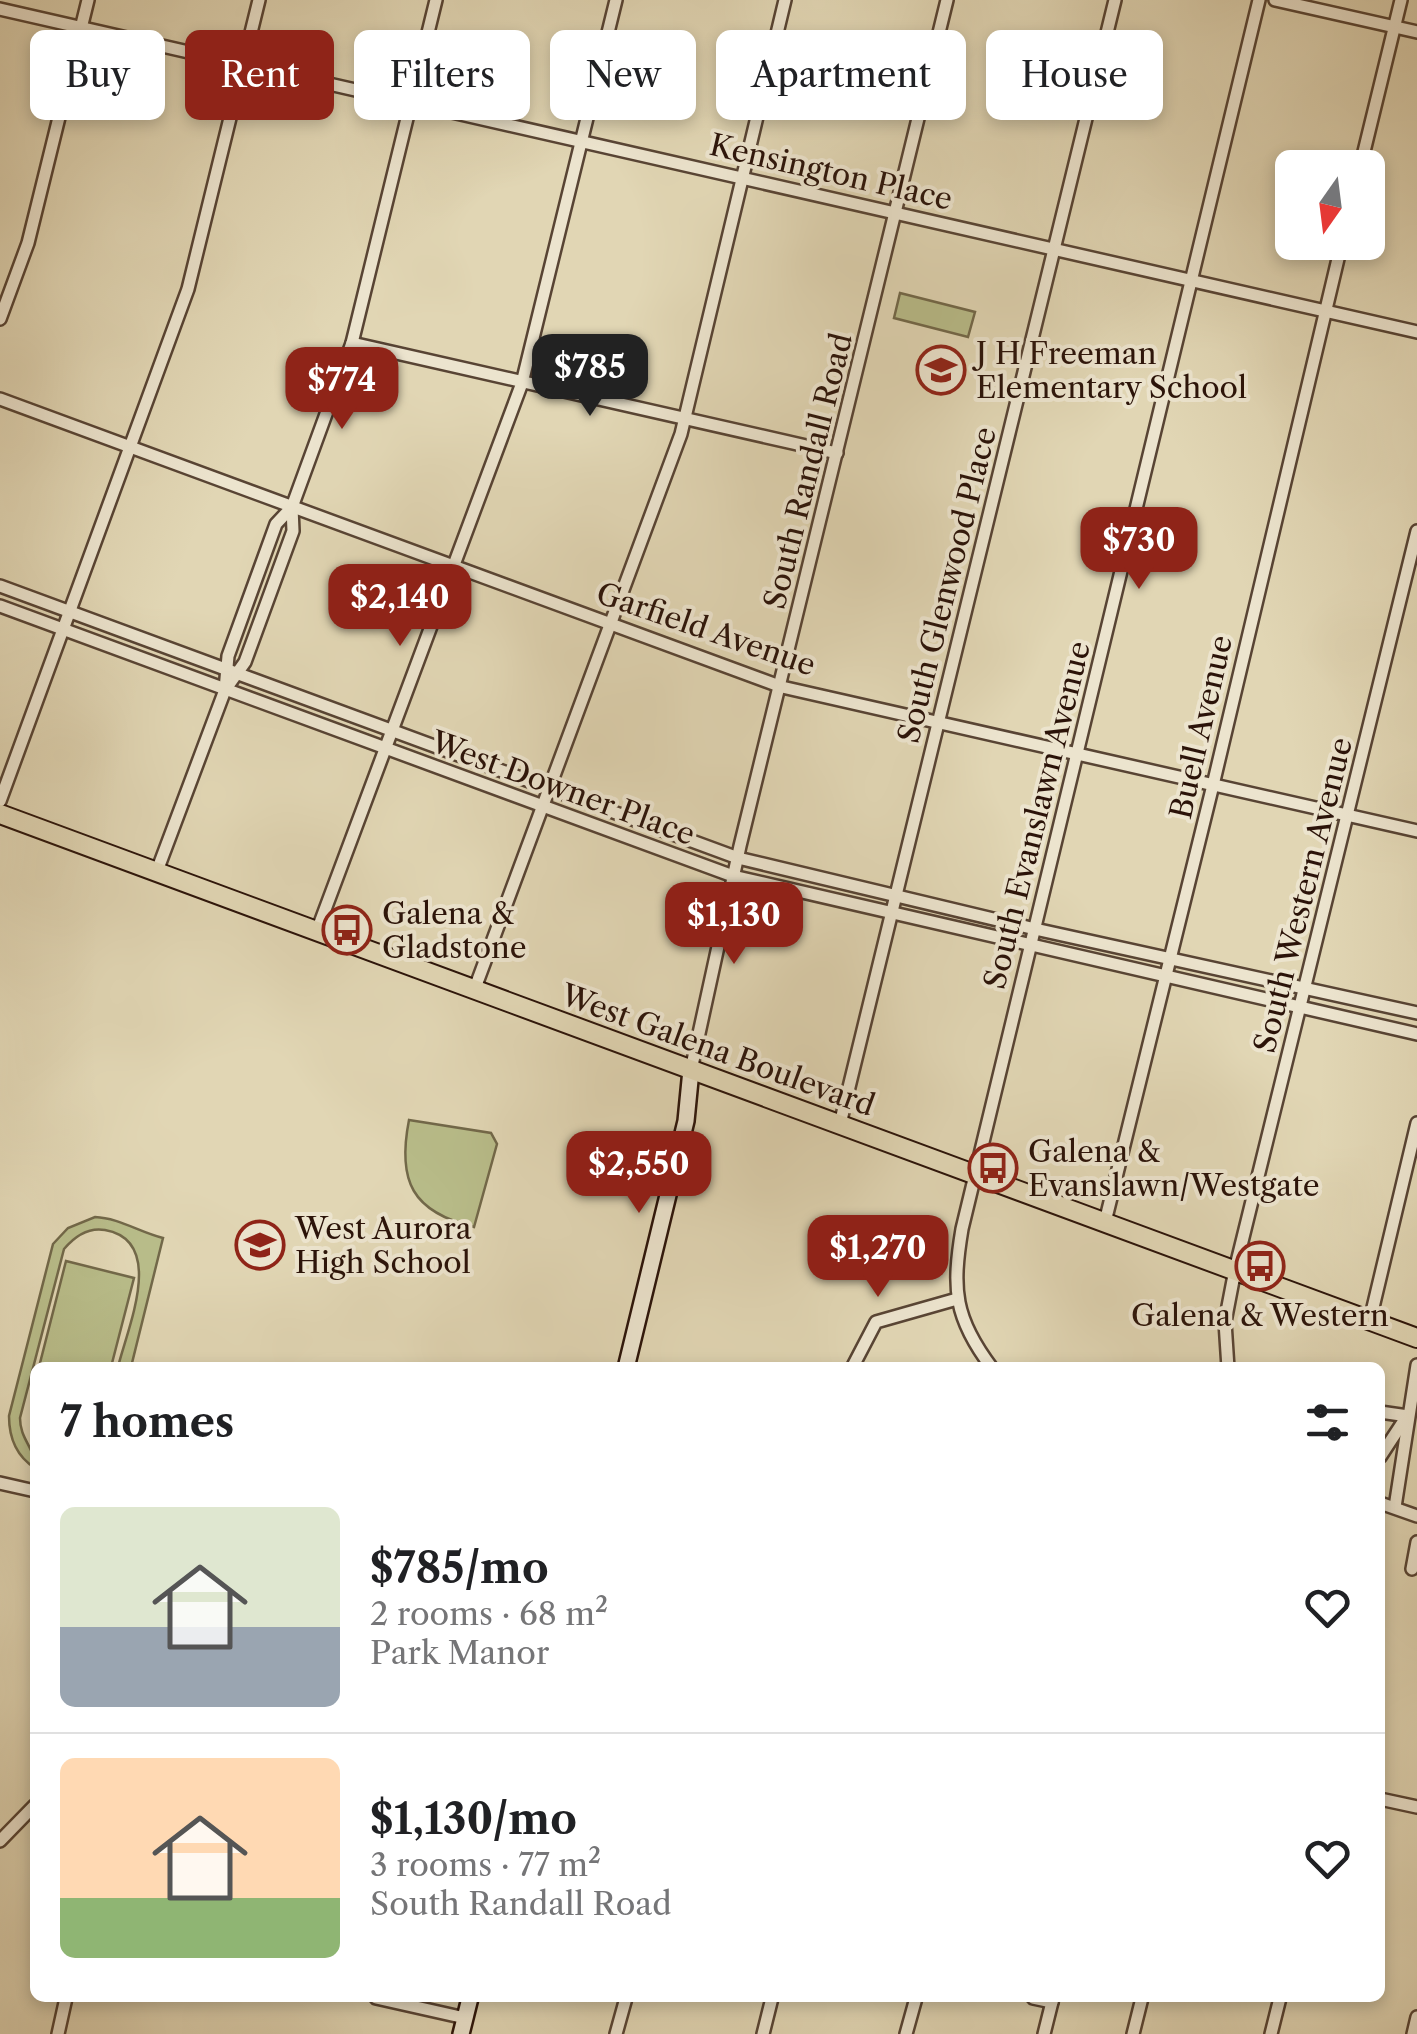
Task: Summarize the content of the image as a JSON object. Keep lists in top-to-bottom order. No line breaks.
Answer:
{"streets":{"main road":["West Galena Boulevard"],"street":["Kensington Place","South Randall Road","South Glenwood Place","Garfield Avenue","Buell Avenue","West Downer Place","South Evanslawn Avenue","South Western Avenue"]},"crossings":[["Kensington Place","South Randall Road"],["Kensington Place","South Glenwood Place"],["Kensington Place","Buell Avenue"],["Kensington Place","South Evanslawn Avenue"],["South Randall Road","Garfield Avenue"],["South Randall Road","West Downer Place"],["South Randall Road","West Galena Boulevard"],["South Glenwood Place","Garfield Avenue"],["South Glenwood Place","West Downer Place"],["South Glenwood Place","West Galena Boulevard"],["Garfield Avenue","Buell Avenue"],["Garfield Avenue","South Evanslawn Avenue"],["Garfield Avenue","South Western Avenue"],["Buell Avenue","West Downer Place"],["Buell Avenue","West Galena Boulevard"],["West Downer Place","South Evanslawn Avenue"],["West Downer Place","South Western Avenue"],["South Evanslawn Avenue","West Galena Boulevard"],["South Western Avenue","West Galena Boulevard"]],"places":{"school or university":["J H Freeman Elementary School","West Aurora High School"],"bus stop":["Galena & Gladstone","Galena & Evanslawn/Westgate","Galena & Western"]},"north":"bottom","page":{"chip":["Buy","Rent","Filters","New","Apartment","House"],"price":["$785","$774","$730","$2,140","$1,130","$2,550","$1,270"],"heading":"7 homes","list":[{"name":"$785/mo","note":"2 rooms · 68 m² · Park Manor"},{"name":"$1,130/mo","note":"3 rooms · 77 m² · South Randall Road"}]}}
